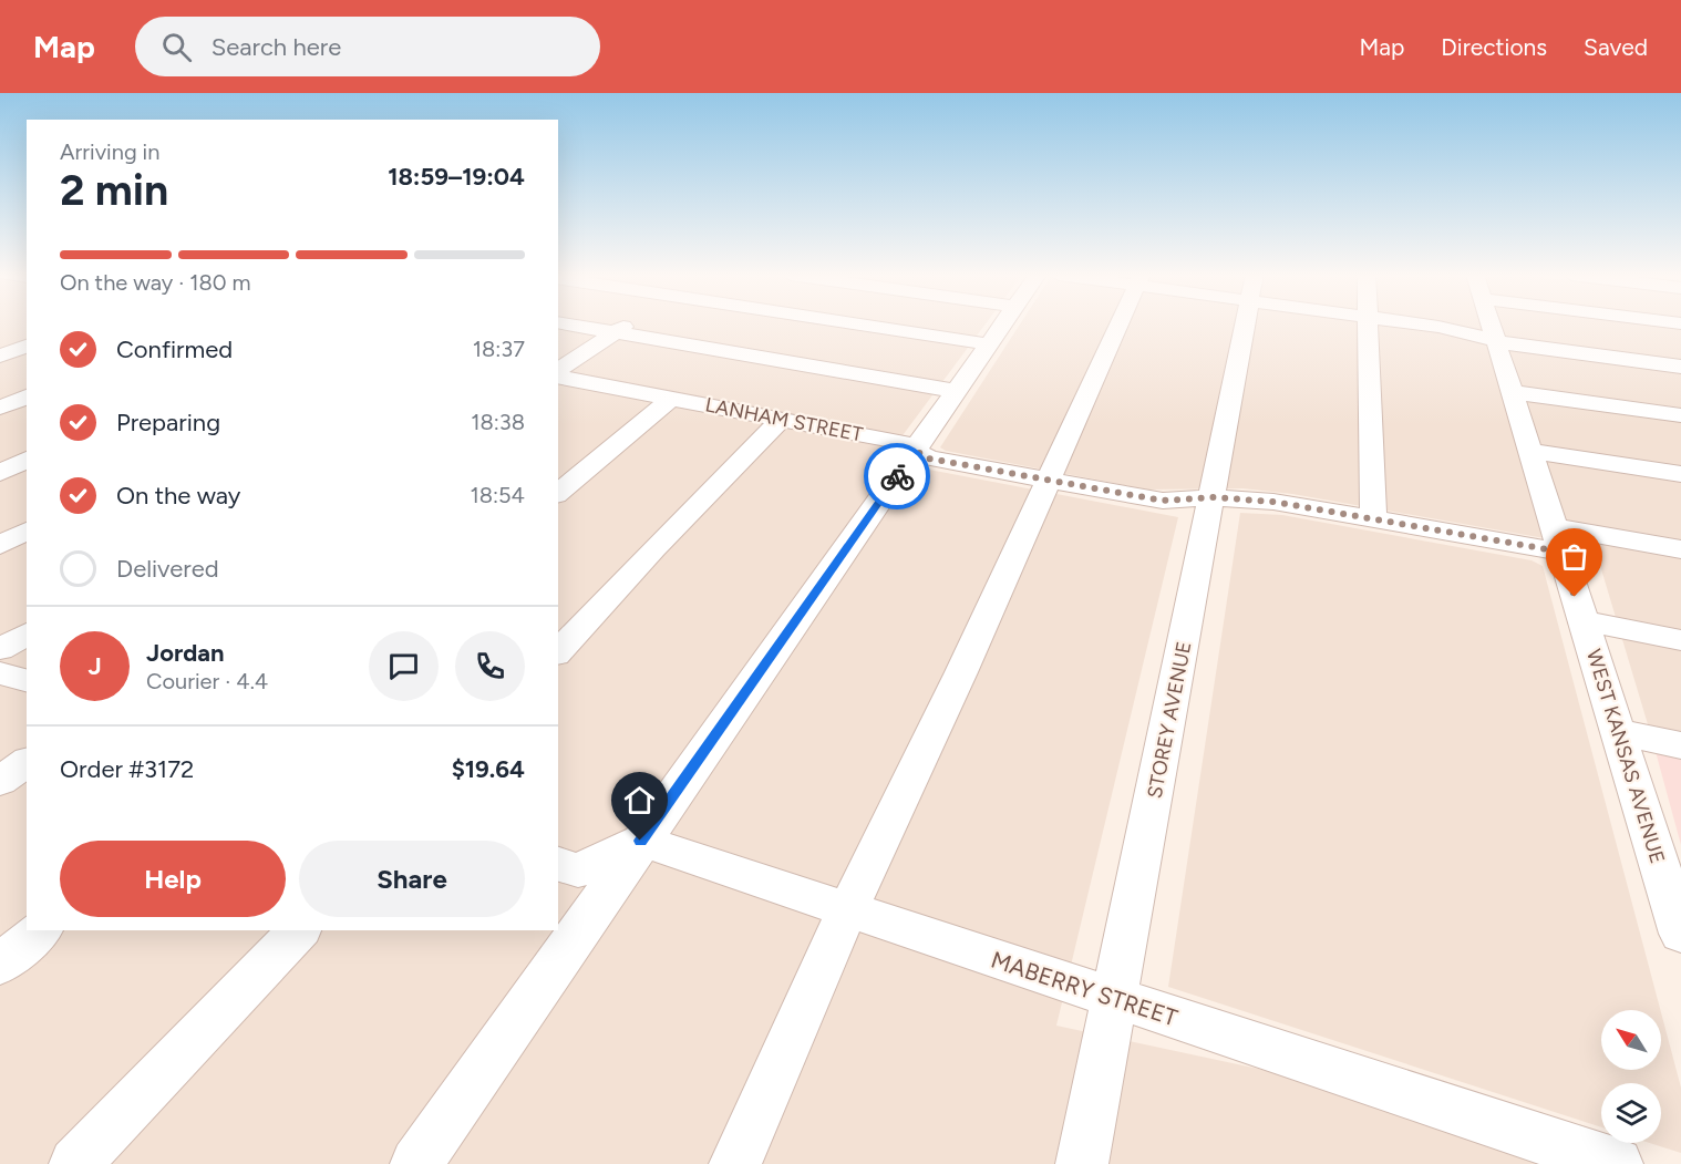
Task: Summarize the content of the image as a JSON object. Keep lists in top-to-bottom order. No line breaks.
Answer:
{"streets":{"street":["LANHAM STREET","STOREY AVENUE","WEST KANSAS AVENUE","MABERRY STREET"]},"crossings":[["LANHAM STREET","STOREY AVENUE"],["LANHAM STREET","WEST KANSAS AVENUE"],["STOREY AVENUE","MABERRY STREET"]],"north":"top left","page":{"header":"Map","search":"Search here","nav":["Map","Directions","Saved"],"heading":["2 min","Arriving in","18:59–19:04"],"panel":["Jordan","Courier · 4.4","Order #3172","$19.64"],"bar":"On the way · 180 m","list":[["Confirmed","18:37"],["Preparing","18:38"],["On the way","18:54"],"Delivered"],"round":"J","buttons":["Help","Share"]}}
